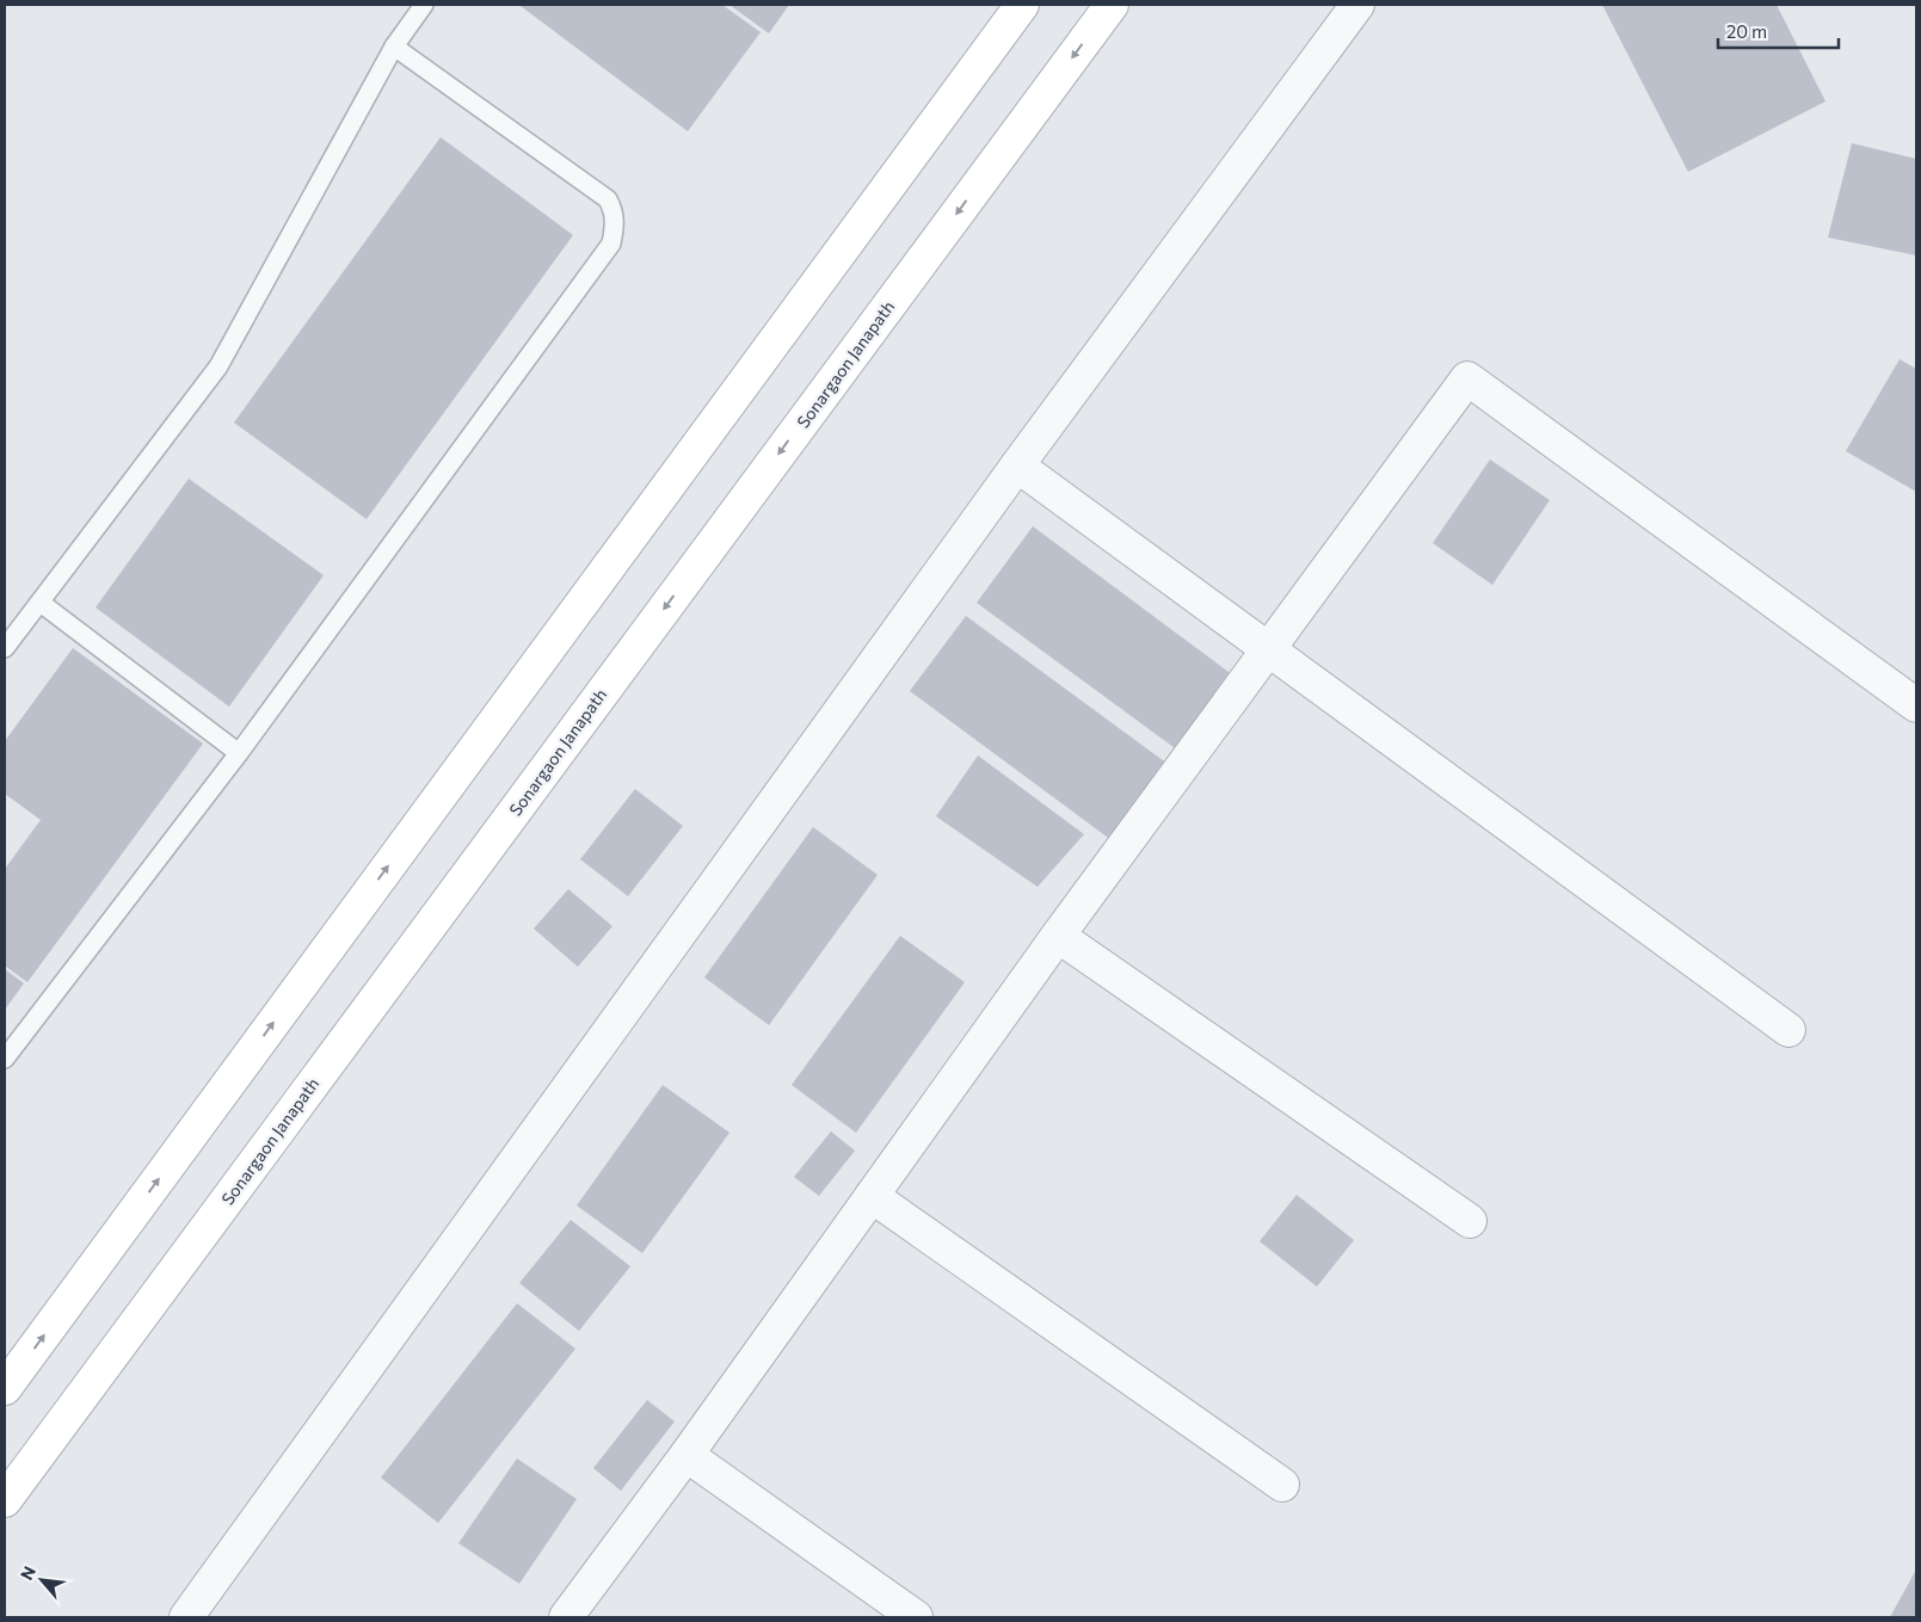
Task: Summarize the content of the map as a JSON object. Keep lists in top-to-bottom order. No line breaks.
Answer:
{"streets":{"main road":["Sonargaon Janapath"]},"scale_bar":"20 m","north":"top left"}
